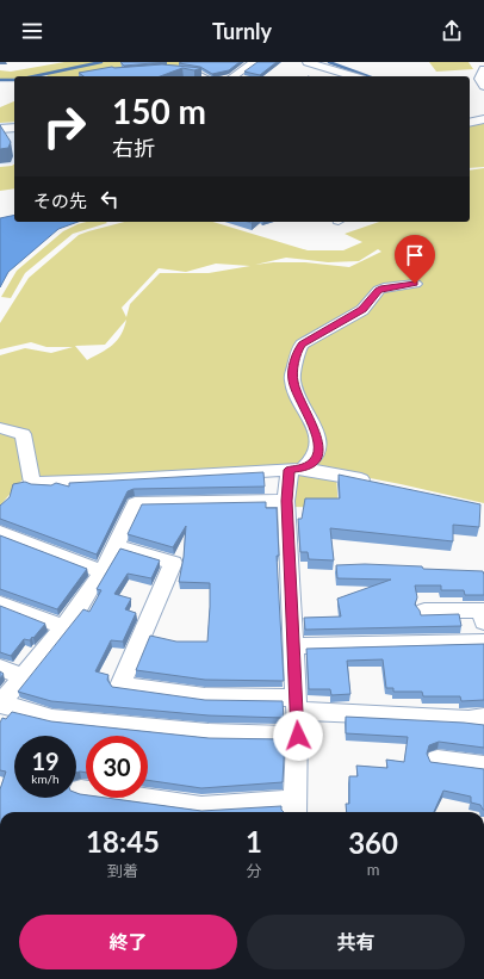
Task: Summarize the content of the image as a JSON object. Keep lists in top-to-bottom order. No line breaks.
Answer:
{"page":{"header":"Turnly","turn":["150 m","右折"],"then":"その先","speed":"19 km/h","limit":"30","eta":["18:45","到着","1","分","360","m"],"buttons":["終了","共有"]}}
